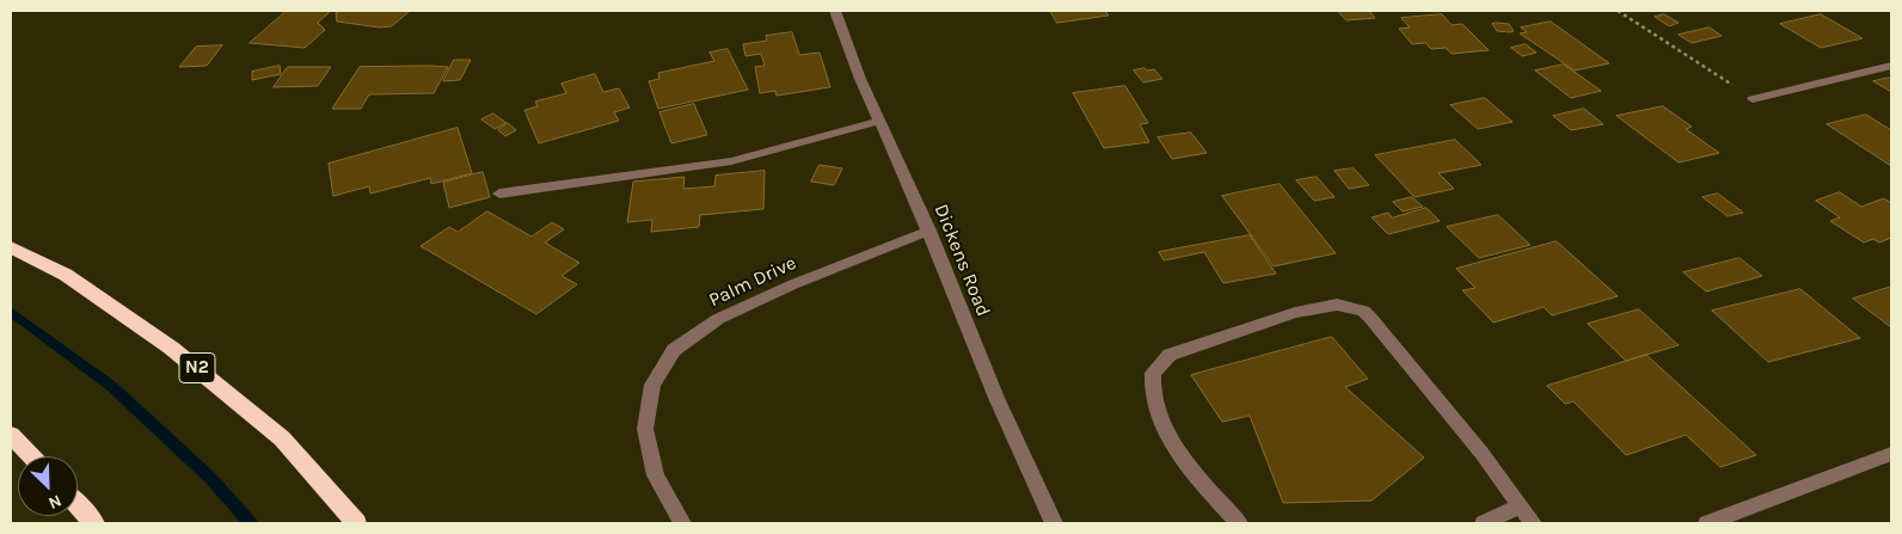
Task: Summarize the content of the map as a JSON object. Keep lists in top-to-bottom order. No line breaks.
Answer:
{"streets":{"highway":["N2"],"street":["Dickens Road","Palm Drive"]},"crossings":[["Dickens Road","Palm Drive"]],"north":"bottom right"}
